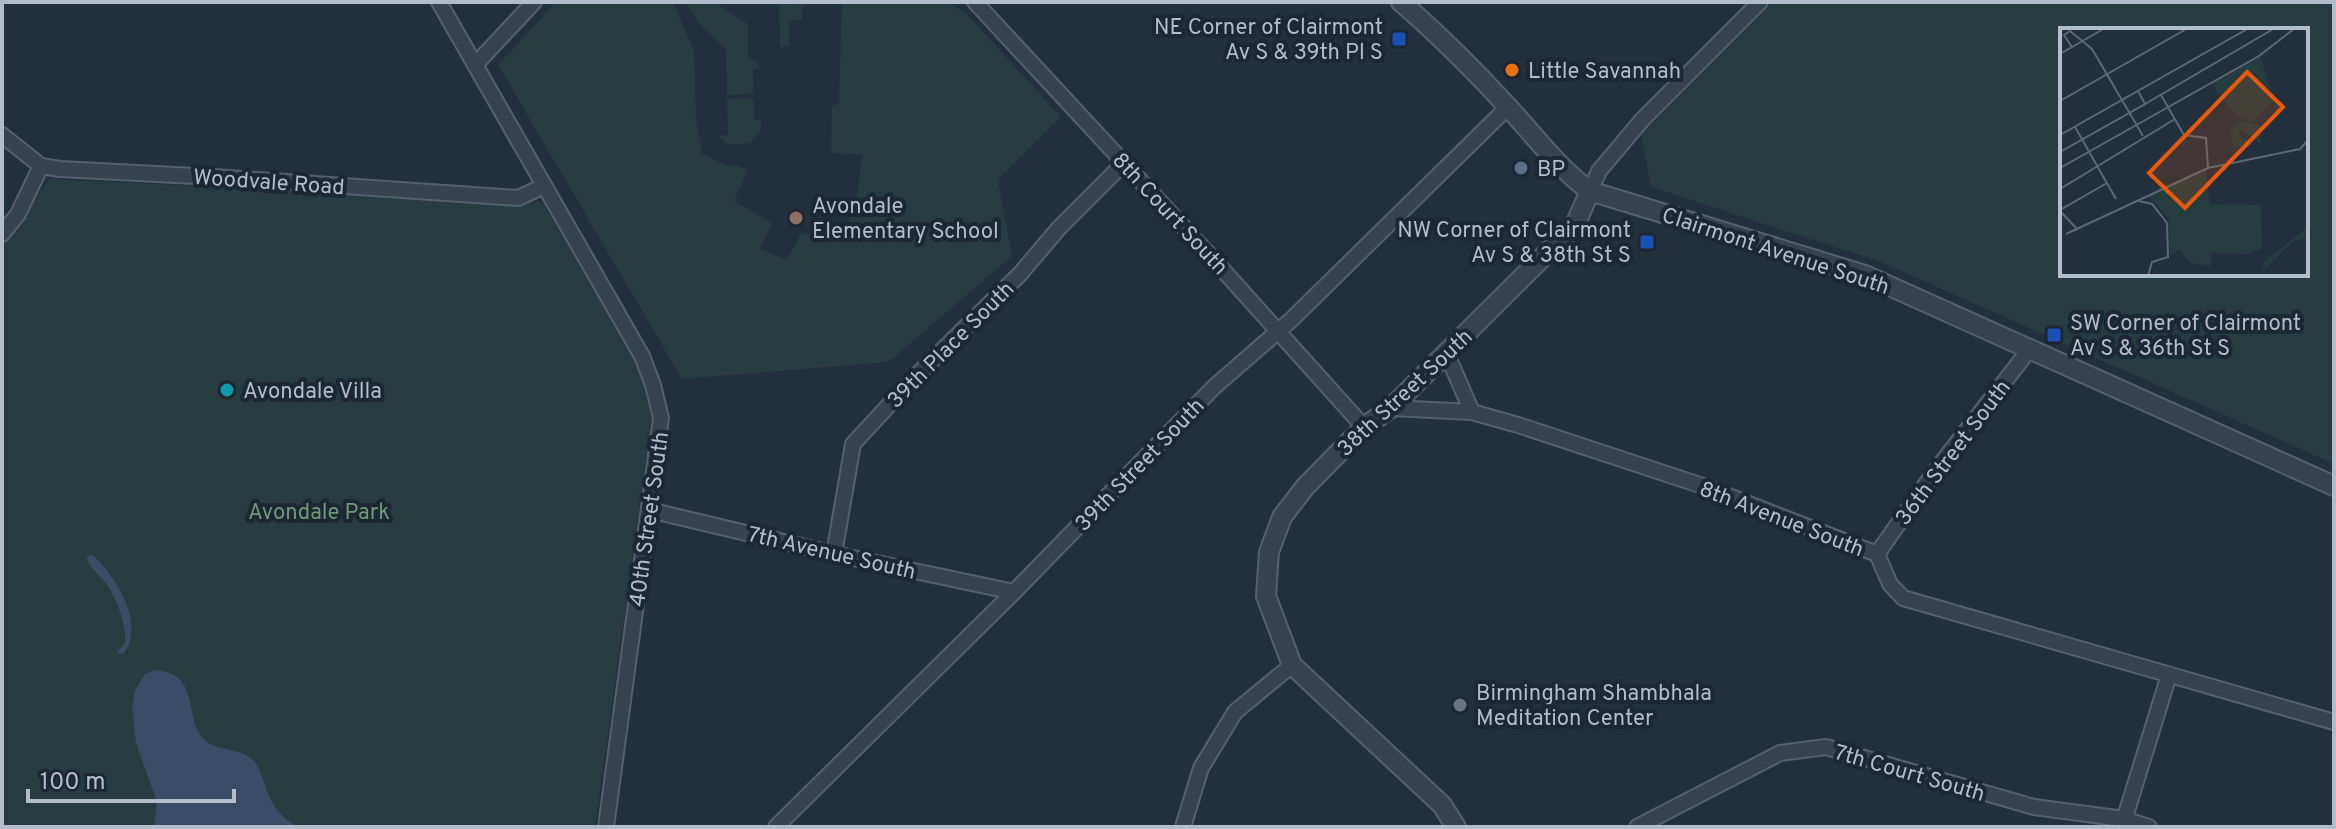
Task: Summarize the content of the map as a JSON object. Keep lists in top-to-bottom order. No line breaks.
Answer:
{"streets":{"street":["Woodvale Road","8th Court South","Clairmont Avenue South","39th Place South","38th Street South","36th Street South","39th Street South","8th Avenue South","40th Street South","7th Avenue South","7th Court South"]},"crossings":[["Woodvale Road","40th Street South"],["8th Court South","39th Place South"],["8th Court South","38th Street South"],["8th Court South","39th Street South"],["Clairmont Avenue South","38th Street South"],["Clairmont Avenue South","36th Street South"],["Clairmont Avenue South","39th Street South"],["39th Place South","7th Avenue South"],["38th Street South","8th Avenue South"],["36th Street South","8th Avenue South"],["39th Street South","7th Avenue South"],["40th Street South","7th Avenue South"]],"parks":["Avondale Park"],"places":{"transit":["NE Corner of Clairmont Av S & 39th Pl S","NW Corner of Clairmont Av S & 38th St S","SW Corner of Clairmont Av S & 36th St S"],"other":["Little Savannah","BP","Avondale Elementary School","Avondale Villa","Birmingham Shambhala Meditation Center"]},"scale_bar":"100 m"}
